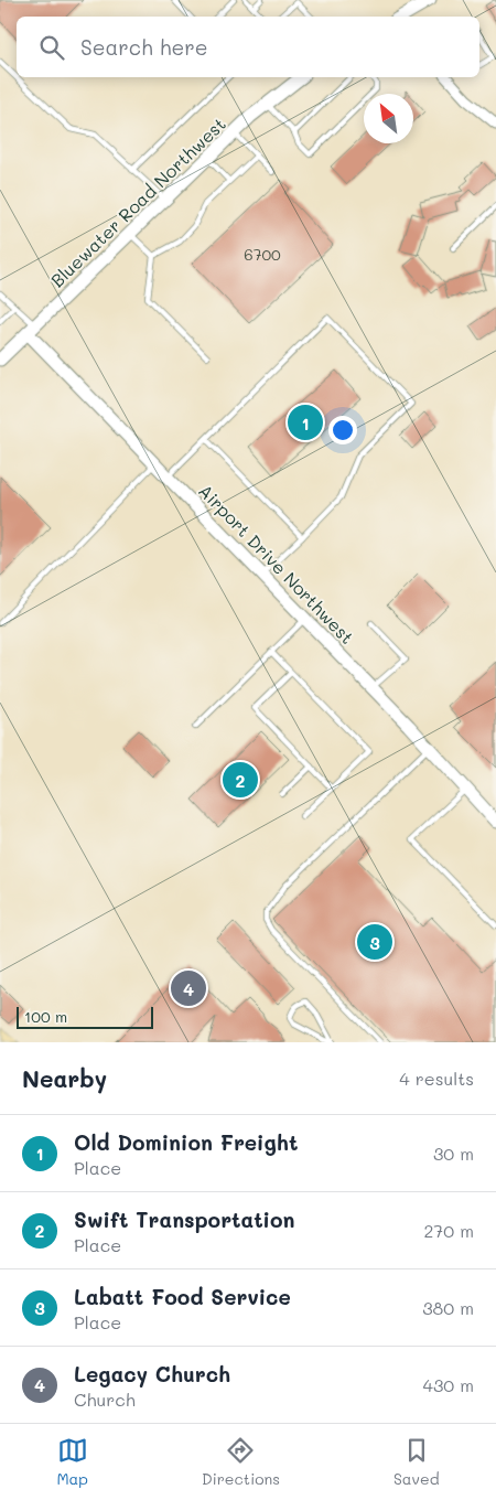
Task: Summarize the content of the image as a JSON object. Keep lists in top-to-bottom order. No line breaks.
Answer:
{"streets":{"street":["Bluewater Road Northwest","Airport Drive Northwest"]},"crossings":[["Bluewater Road Northwest","Airport Drive Northwest"]],"house_numbers":["6700"],"scale_bar":"100 m","north":"top left","page":{"search":"Search here","pins":["1","2","3","4"],"scale":"100 m","heading":["Nearby","4 results"],"list":[{"mark":"1","name":"Old Dominion Freight","note":"Place","value":"30 m"},{"mark":"2","name":"Swift Transportation","note":"Place","value":"270 m"},{"mark":"3","name":"Labatt Food Service","note":"Place","value":"380 m"},{"mark":"4","name":"Legacy Church","note":"Church","value":"430 m"}],"nav":["Map","Directions","Saved"]}}
